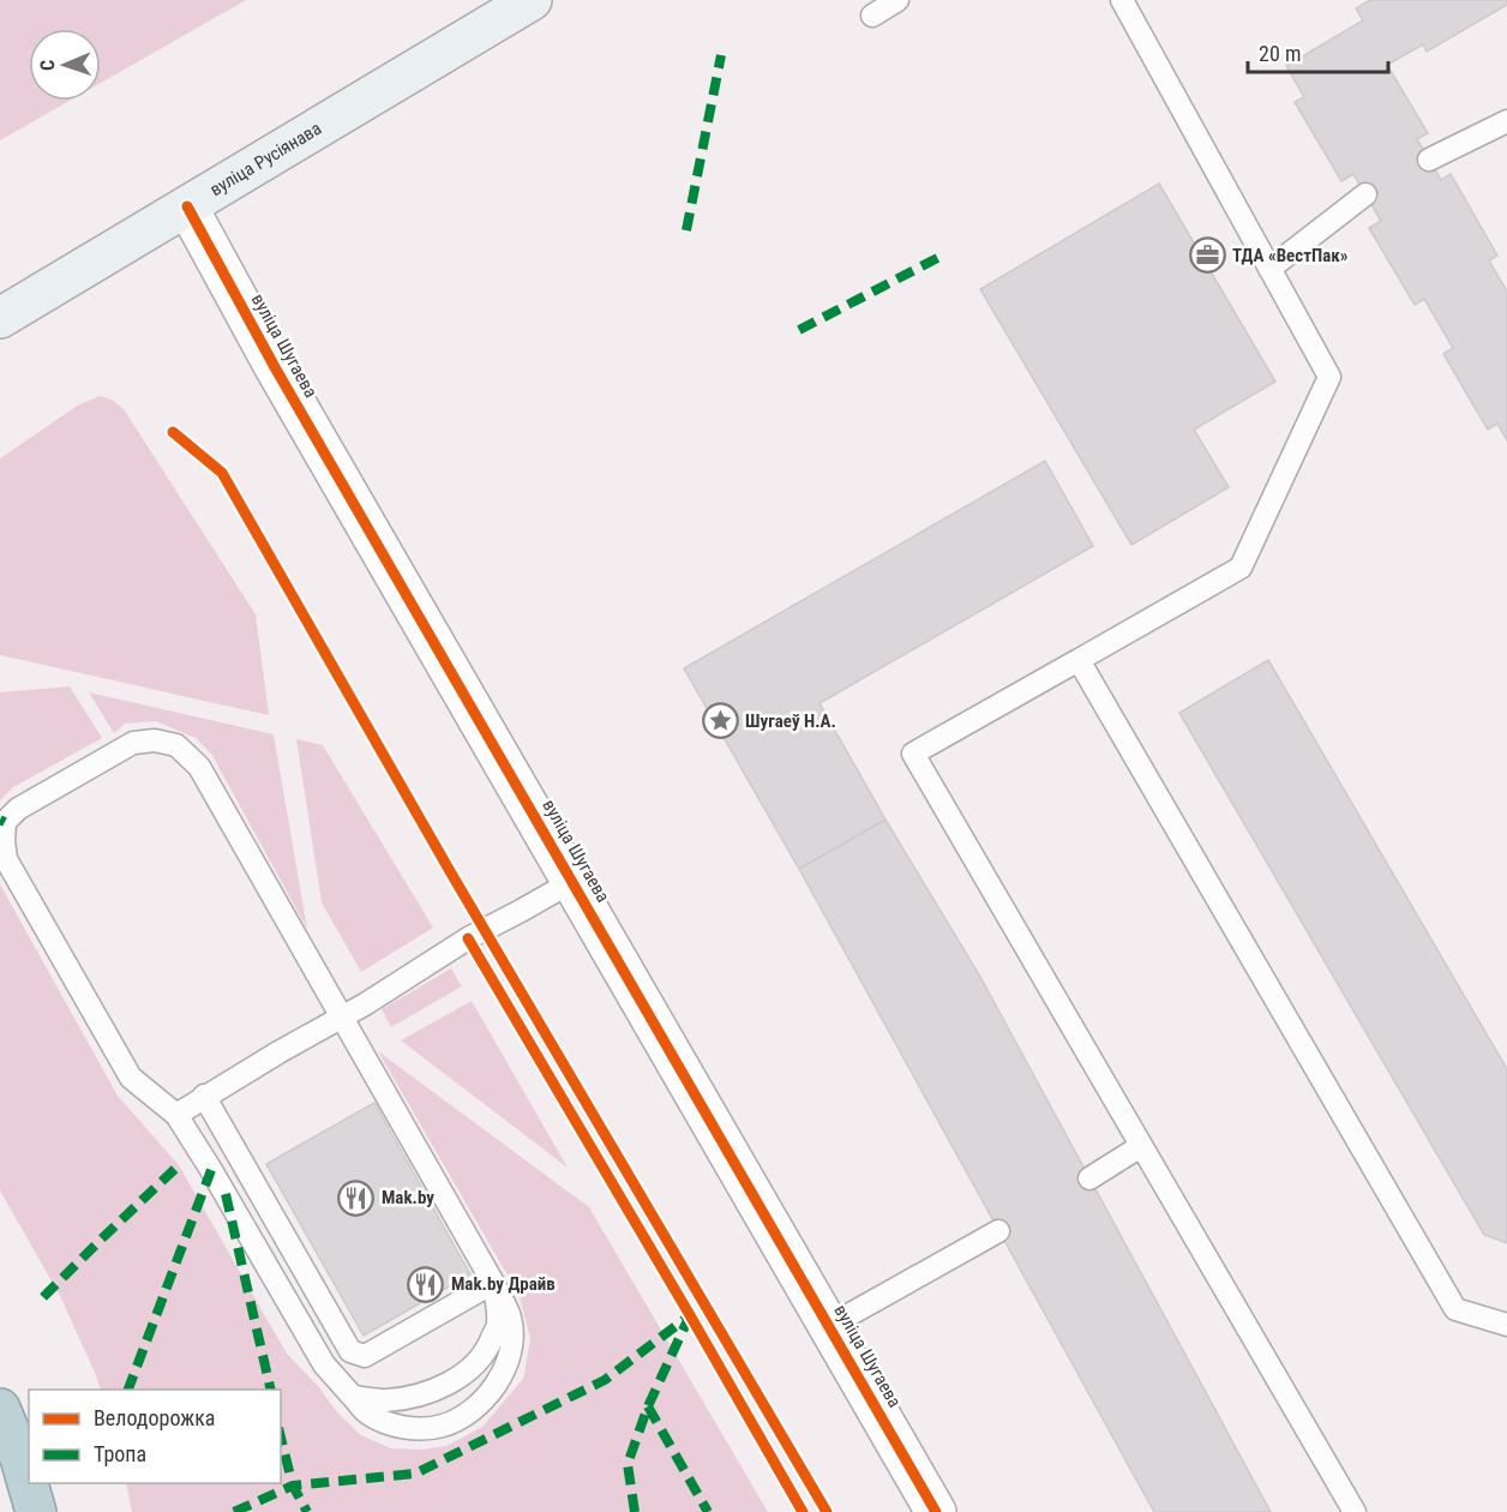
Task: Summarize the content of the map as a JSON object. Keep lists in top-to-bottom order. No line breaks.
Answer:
{"streets":{"main road":["вуліца Русіянава"],"street":["вуліца Шугаева"]},"crossings":[["вуліца Русіянава","вуліца Шугаева"]],"places":{"office":["ТДА «ВестПак»"],"place":["Шугаеў Н.А."],"restaurant":["Mak.by","Маk.by Драйв"]},"legend":["Велодорожка","Тропа"],"scale_bar":"20 m","north":"left"}
